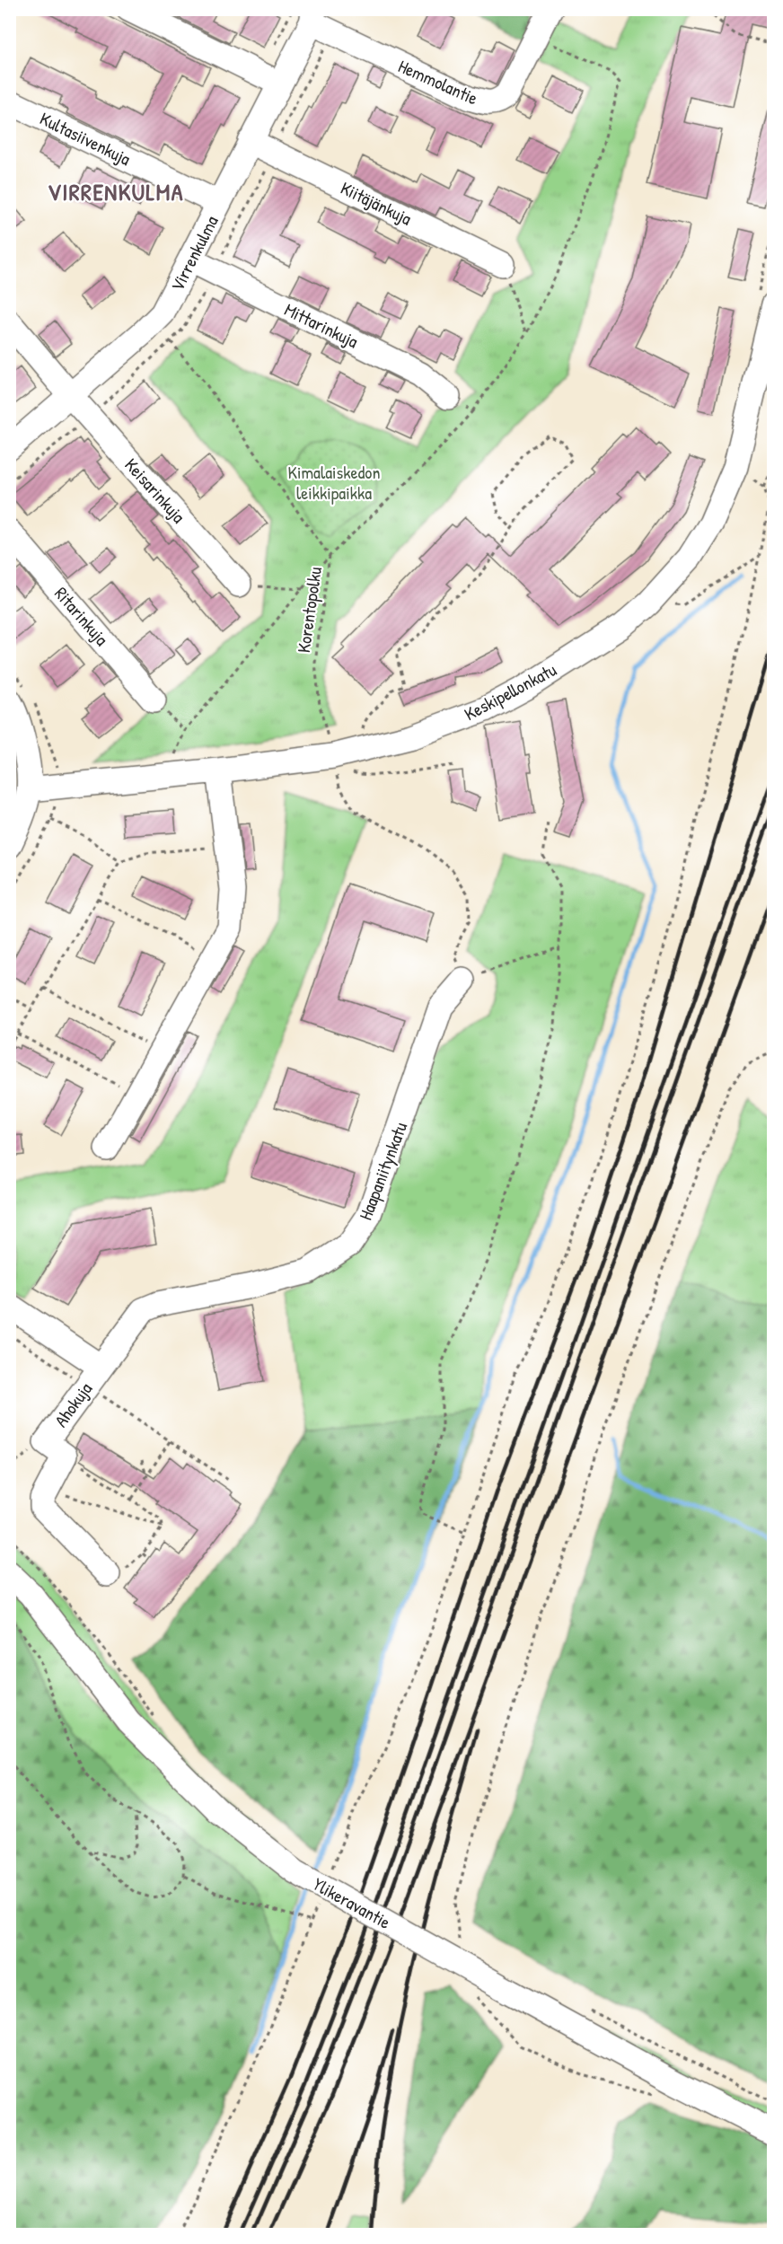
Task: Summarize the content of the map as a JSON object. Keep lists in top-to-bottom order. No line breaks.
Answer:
{"streets":{"street":["Hemmolantie","Kultasiivenkuja","Kiitäjänkuja","Virrenkulma","Mittarinkuja","Keisarinkuja","Ritarinkuja","Keskipellonkatu","Haapaniitynkatu","Ahokuja","Ylikeravantie"],"path":["Korentopolku"]},"crossings":[["Hemmolantie","Virrenkulma"],["Kultasiivenkuja","Virrenkulma"],["Kiitäjänkuja","Virrenkulma"],["Virrenkulma","Mittarinkuja"],["Virrenkulma","Keisarinkuja"],["Korentopolku","Keskipellonkatu"],["Korentopolku","Haapaniitynkatu"],["Haapaniitynkatu","Ahokuja"]],"districts":["VIRRENKULMA"],"parks":["Kimalaiskedon leikkipaikka"]}
